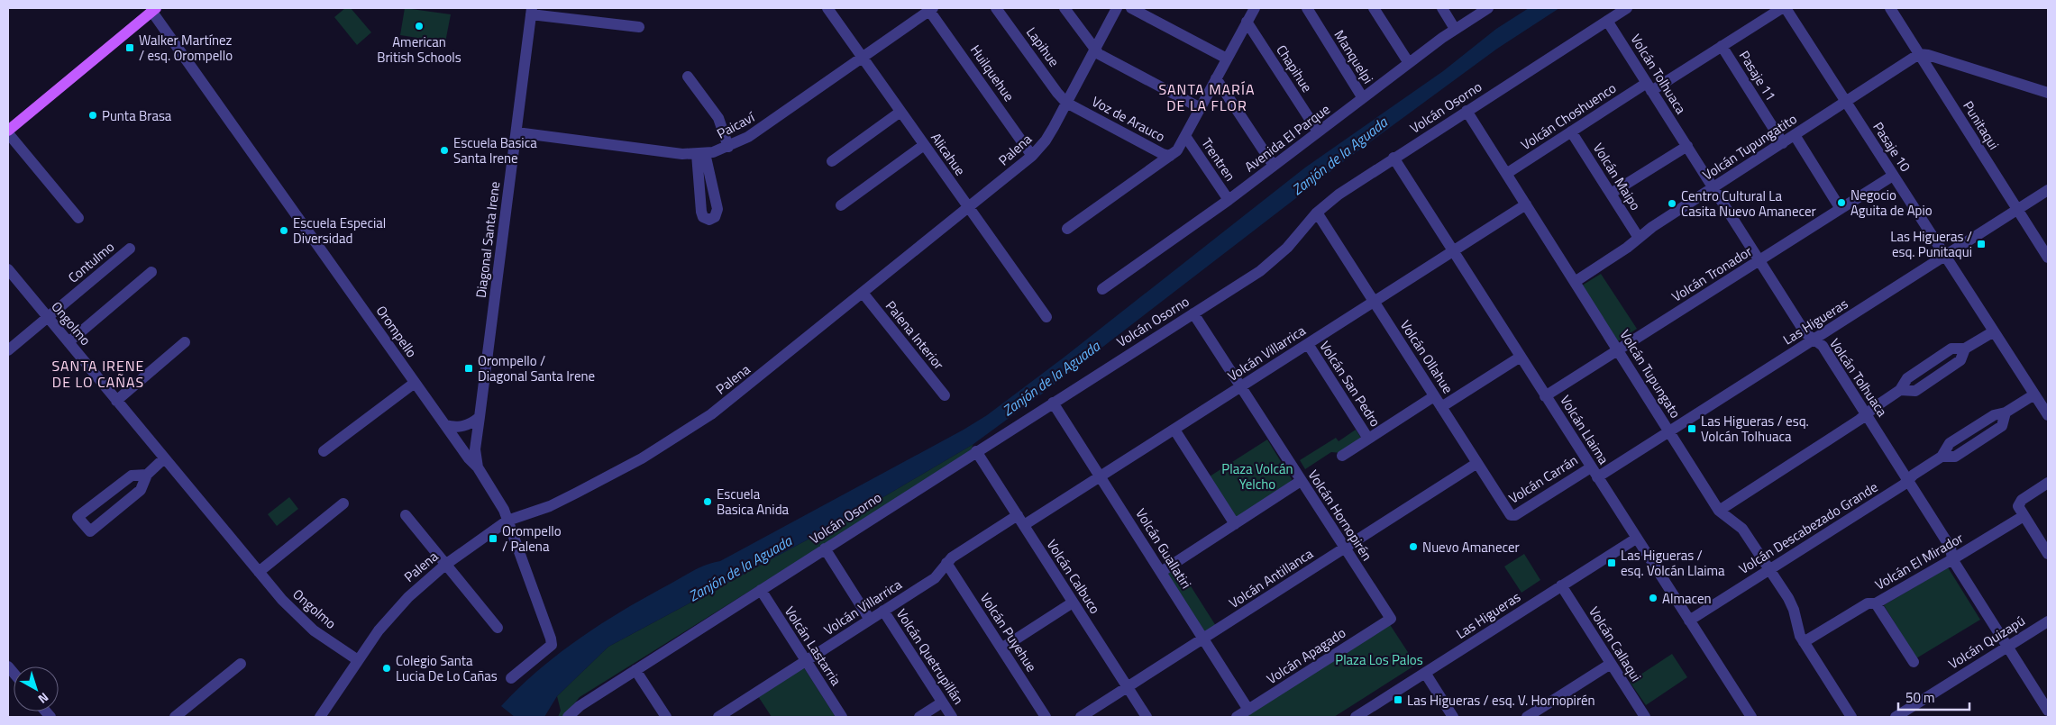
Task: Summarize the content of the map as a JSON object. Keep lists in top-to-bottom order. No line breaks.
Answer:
{"streets":{"street":["Lapihue","Manquelpi","Chapihue","Huilquehue","Volcán Tolhuaca","Pasaje 11","Volcán Osorno","Volcán Choshuenco","Voz de Arauco","Paicaví","Punitaqui","Avenida El Parque","Volcán Tupungatito","Pasaje 10","Palena","Alicahue","Trentren","Volcán Maipo","Diagonal Santa Irene","Contulmo","Volcán Tronador","Las Higueras","Ongolmo","Orompello","Palena Interior","Volcán Villarrica","Volcán Ollahue","Volcán Tupungato","Volcán San Pedro","Volcán Llaima","Volcán Carrán","Volcán Hornopirén","Volcán Descabezado Grande","Volcán Guallatiri","Volcán El Mirador","Volcán Calbuco","Volcán Antillanca","Volcán Puyehue","Volcán Quizapú","Volcán Callaqui","Volcán Lastarria","Volcán Apagado","Volcán Quetrupillán"]},"crossings":[["Lapihue","Voz de Arauco"],["Lapihue","Palena"],["Manquelpi","Avenida El Parque"],["Chapihue","Voz de Arauco"],["Chapihue","Avenida El Parque"],["Huilquehue","Paicaví"],["Huilquehue","Palena"],["Volcán Tolhuaca","Volcán Osorno"],["Volcán Tolhuaca","Volcán Choshuenco"],["Volcán Tolhuaca","Volcán Tupungatito"],["Volcán Tolhuaca","Volcán Tronador"],["Volcán Tolhuaca","Las Higueras"],["Volcán Tolhuaca","Volcán Descabezado Grande"],["Volcán Tolhuaca","Volcán El Mirador"],["Volcán Tolhuaca","Volcán Quizapú"],["Pasaje 11","Volcán Choshuenco"],["Pasaje 11","Volcán Tupungatito"],["Volcán Osorno","Volcán Ollahue"],["Volcán Osorno","Volcán Tupungato"],["Volcán Osorno","Volcán Llaima"],["Volcán Osorno","Volcán Hornopirén"],["Volcán Osorno","Volcán Guallatiri"],["Volcán Osorno","Volcán Calbuco"],["Volcán Osorno","Volcán Lastarria"],["Volcán Choshuenco","Volcán Maipo"],["Volcán Choshuenco","Volcán Tupungato"],["Voz de Arauco","Palena"],["Voz de Arauco","Trentren"],["Paicaví","Alicahue"],["Paicaví","Diagonal Santa Irene"],["Punitaqui","Volcán Tupungatito"],["Punitaqui","Las Higueras"],["Avenida El Parque","Trentren"],["Volcán Tupungatito","Pasaje 10"],["Volcán Tupungatito","Volcán Maipo"],["Volcán Tupungatito","Volcán Tupungato"],["Pasaje 10","Volcán Tronador"],["Pasaje 10","Las Higueras"],["Pasaje 10","Volcán Descabezado Grande"],["Palena","Alicahue"],["Palena","Ongolmo"],["Palena","Orompello"],["Palena","Palena Interior"],["Diagonal Santa Irene","Orompello"],["Contulmo","Ongolmo"],["Volcán Tronador","Volcán Tupungato"],["Volcán Tronador","Volcán Llaima"],["Las Higueras","Volcán Tupungato"],["Las Higueras","Volcán Llaima"],["Las Higueras","Volcán Callaqui"],["Volcán Villarrica","Volcán Ollahue"],["Volcán Villarrica","Volcán Tupungato"],["Volcán Villarrica","Volcán San Pedro"],["Volcán Villarrica","Volcán Llaima"],["Volcán Villarrica","Volcán Hornopirén"],["Volcán Villarrica","Volcán Guallatiri"],["Volcán Villarrica","Volcán Calbuco"],["Volcán Villarrica","Volcán Puyehue"],["Volcán Villarrica","Volcán Lastarria"],["Volcán Villarrica","Volcán Quetrupillán"],["Volcán Ollahue","Volcán Carrán"],["Volcán Ollahue","Volcán Antillanca"],["Volcán Tupungato","Volcán Descabezado Grande"],["Volcán Tupungato","Volcán El Mirador"],["Volcán Llaima","Volcán Carrán"],["Volcán Llaima","Volcán Descabezado Grande"],["Volcán Hornopirén","Volcán Antillanca"],["Volcán Hornopirén","Volcán Apagado"],["Volcán Guallatiri","Volcán Antillanca"],["Volcán Guallatiri","Volcán Apagado"],["Volcán Calbuco","Volcán Antillanca"]],"districts":["SANTA MARÍA DE LA FLOR","SANTA IRENE DE LO CAÑAS"],"water":["Zanjón de la Aguada"],"parks":["Plaza Volcán Yelcho","Plaza Los Palos"],"places":{"other":["American British Schools","Punta Brasa","Escuela Basica Santa Irene","Negocio Aguita de Apio","Centro Cultural La Casita Nuevo Amanecer","Escuela Especial Diversidad","Escuela Basica Anida","Nuevo Amanecer","Almacen","Colegio Santa Lucia De Lo Cañas"],"transit":["Walker Martínez / esq. Orompello","Las Higueras / esq. Punitaqui","Orompello / Diagonal Santa Irene","Las Higueras / esq. Volcán Tolhuaca","Orompello / Palena","Las Higueras / esq. Volcán Llaima","Las Higueras / esq. V. Hornopirén"]},"scale_bar":"50 m","north":"bottom right"}
